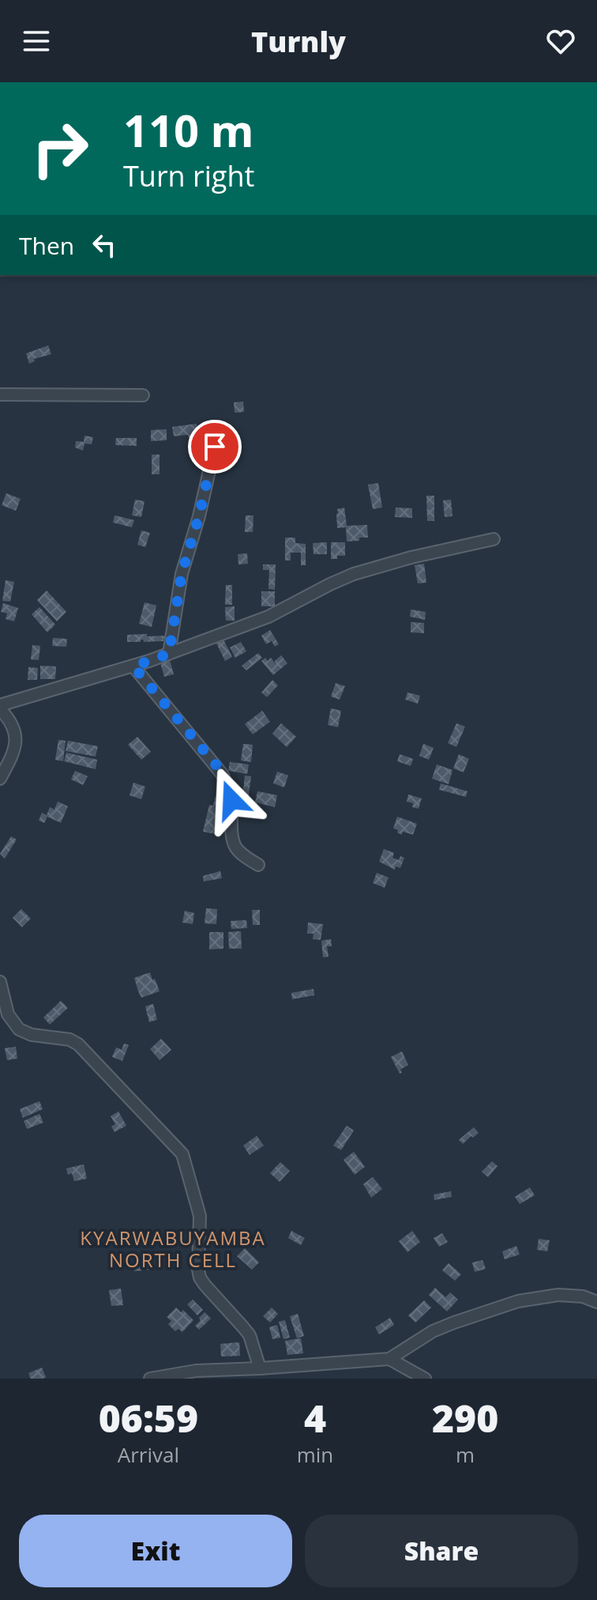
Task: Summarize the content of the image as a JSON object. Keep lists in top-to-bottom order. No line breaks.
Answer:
{"districts":["KYARWABUYAMBA NORTH CELL"],"page":{"header":"Turnly","turn":["110 m","Turn right"],"then":"Then","eta":["06:59","Arrival","4","min","290","m"],"buttons":["Exit","Share"]}}
